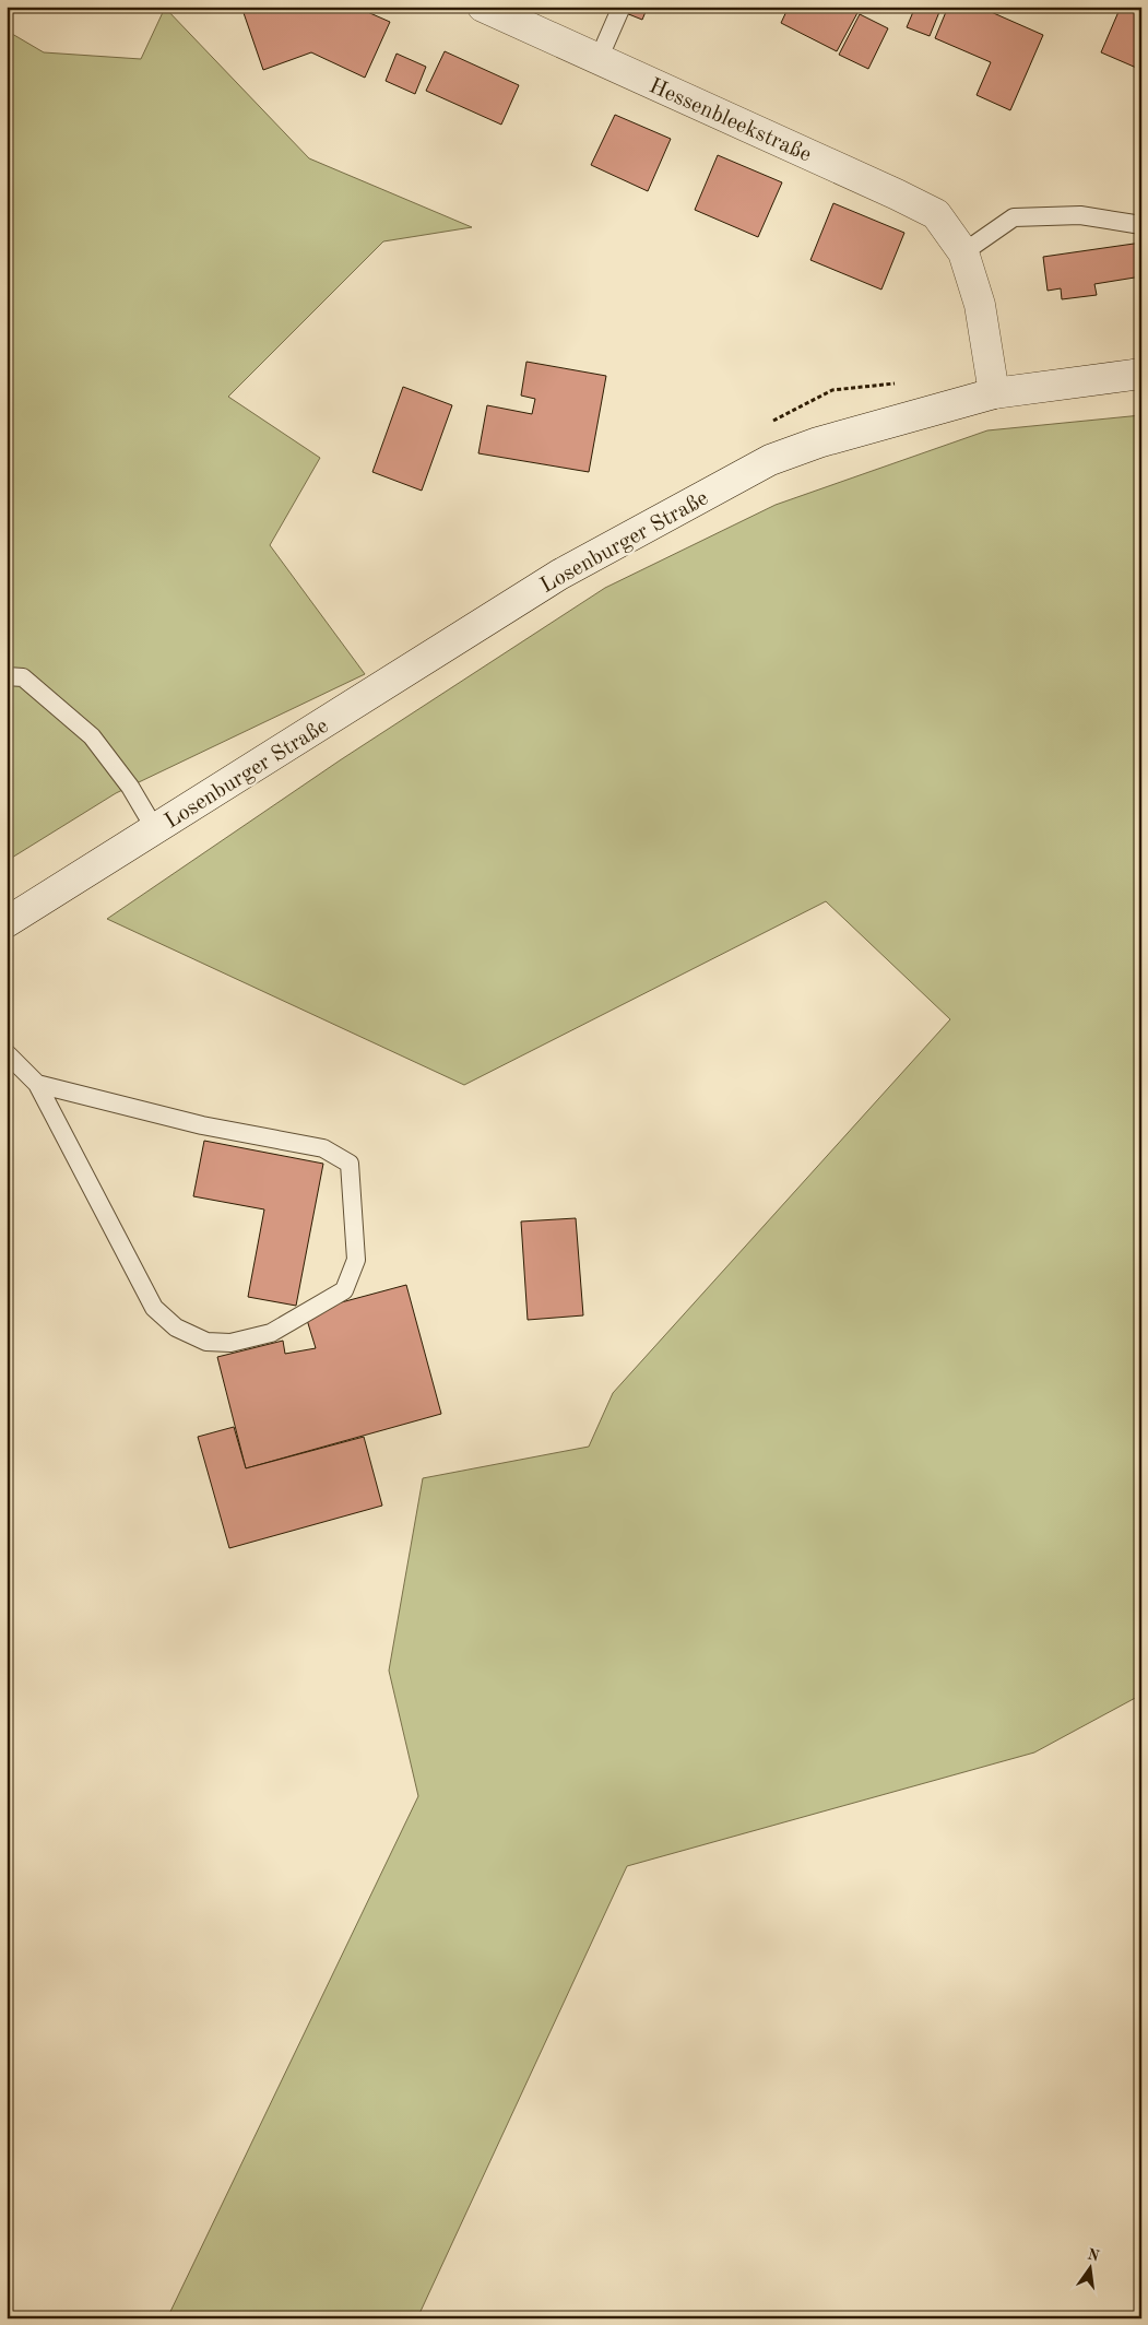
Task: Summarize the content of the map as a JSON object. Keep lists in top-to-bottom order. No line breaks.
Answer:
{"streets":{"main road":["Hessenbleekstraße","Losenburger Straße"]},"crossings":[["Hessenbleekstraße","Losenburger Straße"]],"north":"top"}
